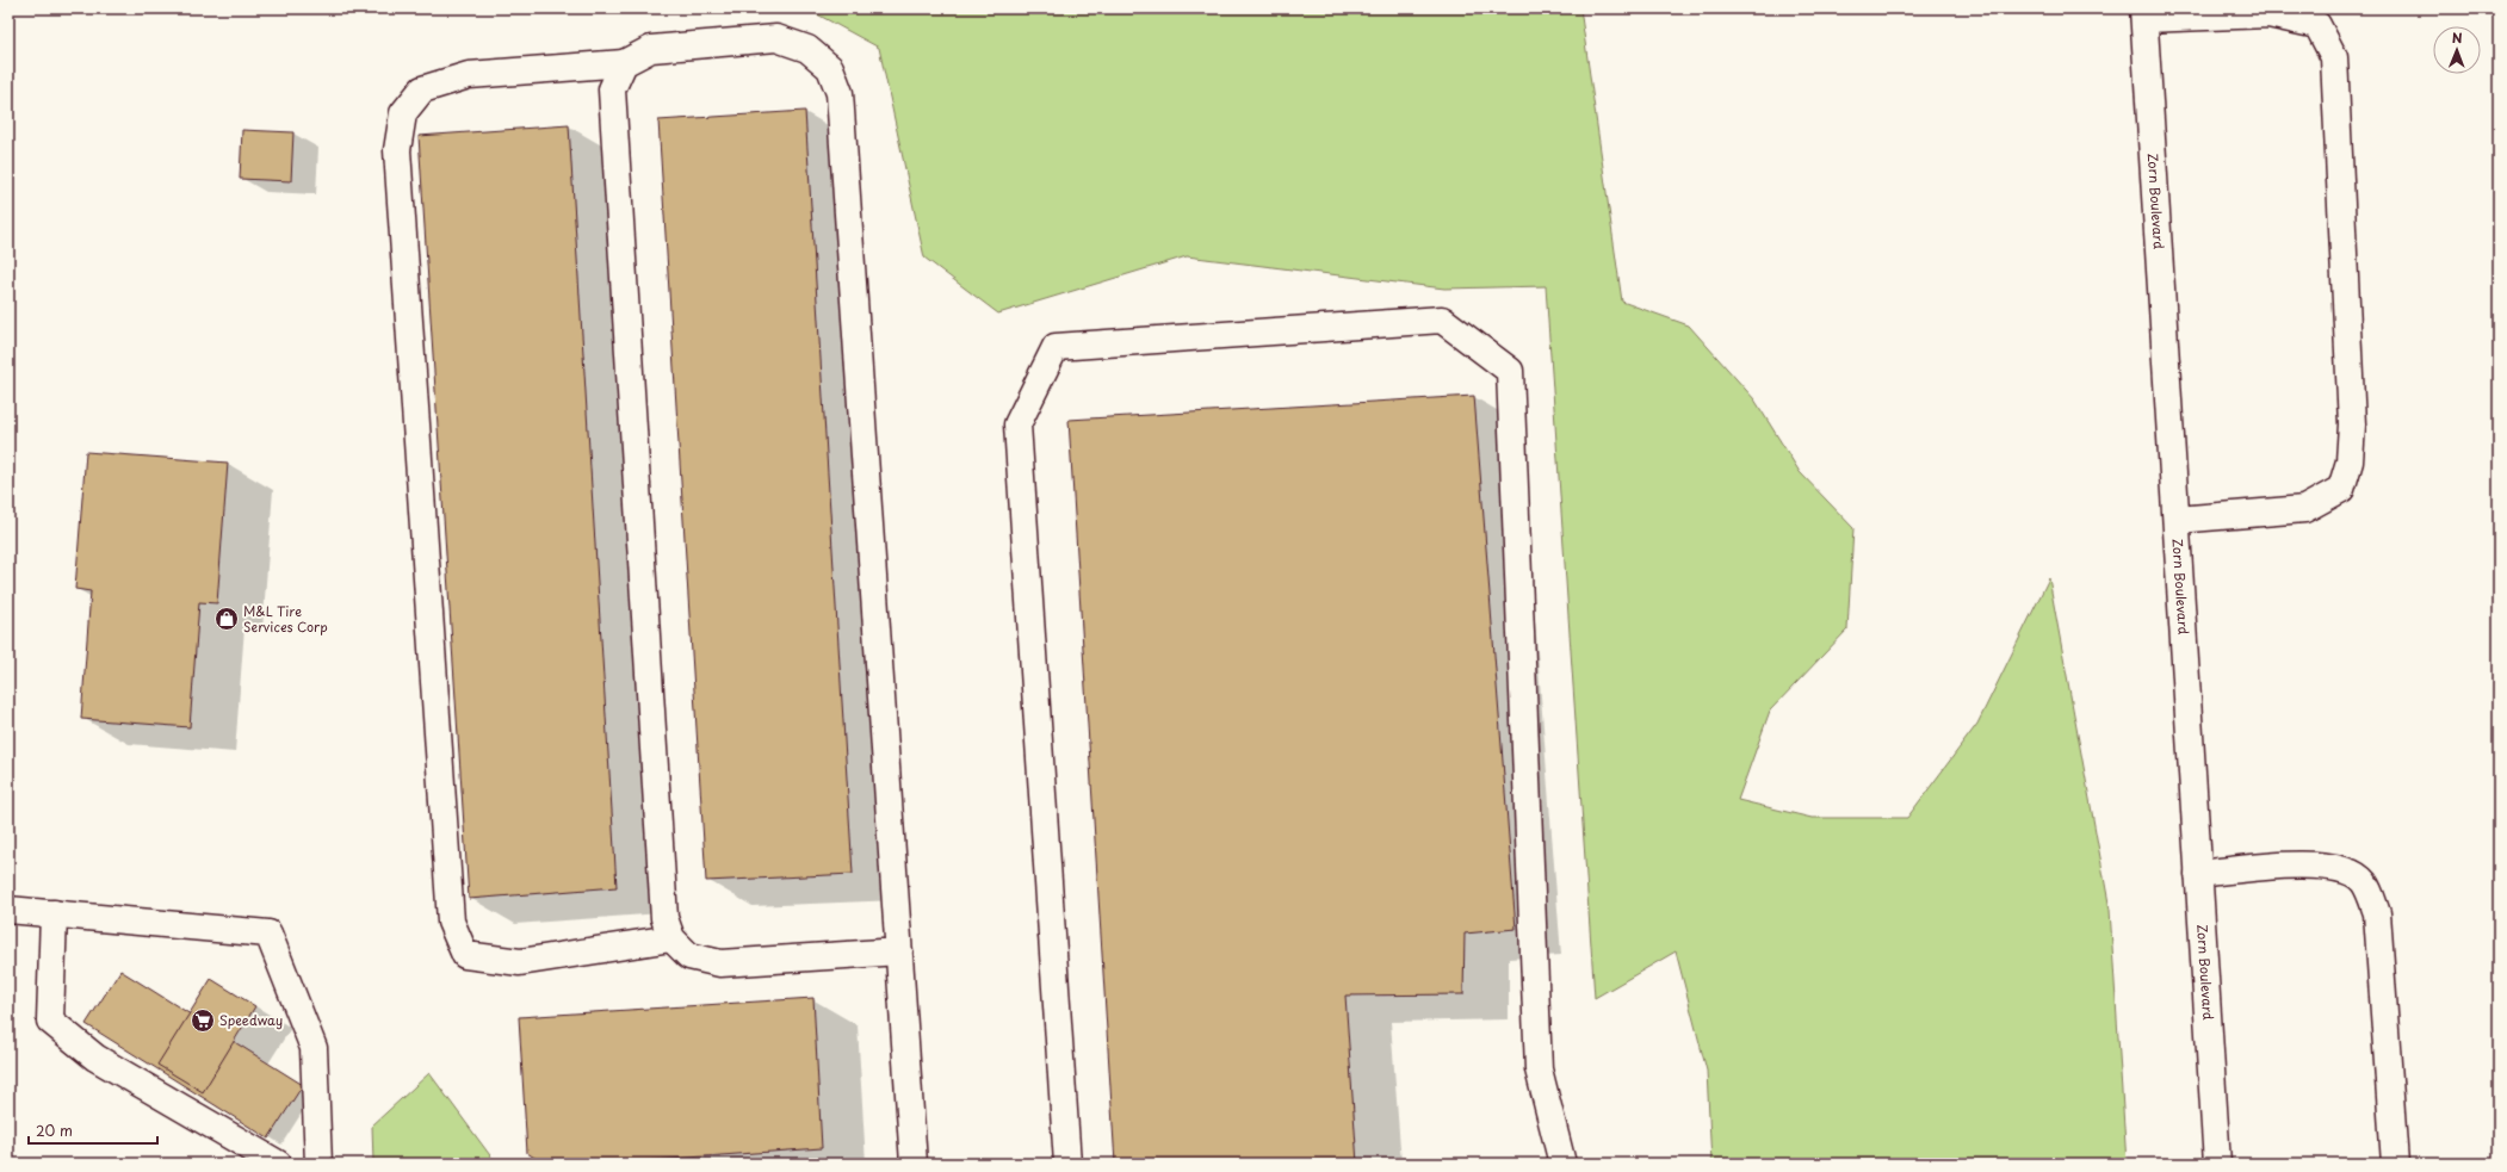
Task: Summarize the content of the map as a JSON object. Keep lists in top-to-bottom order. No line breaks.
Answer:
{"streets":{"street":["Zorn Boulevard"]},"places":{"shop":["M&L Tire Services Corp"],"supermarket":["Speedway"]},"scale_bar":"20 m","north":"top"}
